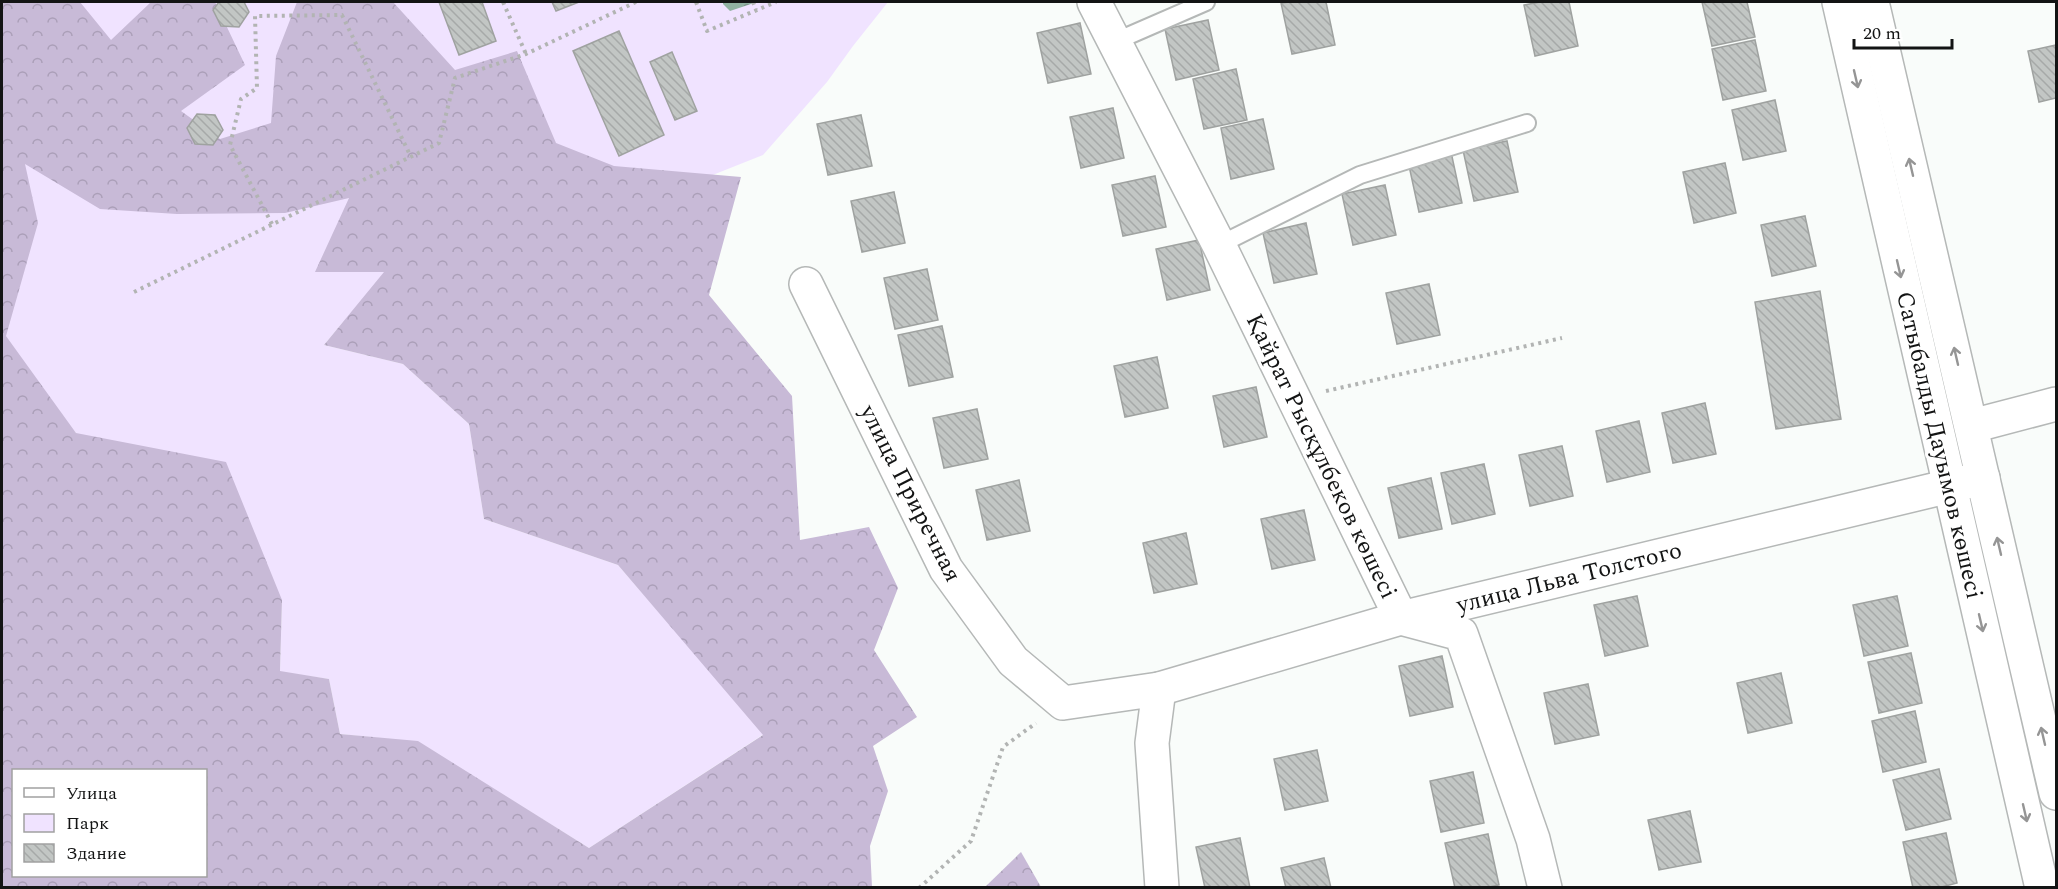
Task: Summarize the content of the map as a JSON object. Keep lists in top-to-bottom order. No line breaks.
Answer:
{"streets":{"street":["Сатыбалды Дауымов көшесі","Қайрат Рысқұлбеков көшесі","улица Приречная","улица Льва Толстого"]},"crossings":[["Сатыбалды Дауымов көшесі","улица Льва Толстого"],["Қайрат Рысқұлбеков көшесі","улица Льва Толстого"]],"legend":["Улица","Парк","Здание"],"scale_bar":"20 m"}
